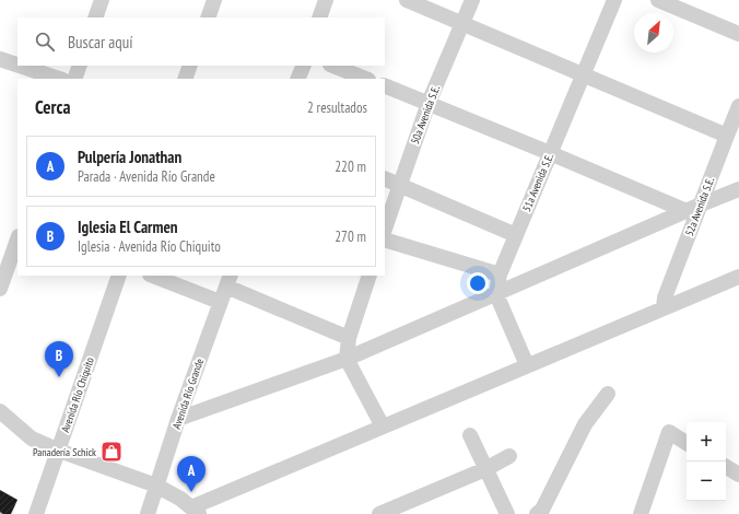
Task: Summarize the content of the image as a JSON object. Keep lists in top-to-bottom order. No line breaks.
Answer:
{"streets":{"street":["50a Avenida S.E.","51a Avenida S.E.","52a Avenida S.E.","Avenida Río Grande","Avenida Río Chiquito"]},"places":{"shop":["Panadería Schick"]},"north":"top right","page":{"search":"Buscar aquí","heading":["Cerca","2 resultados"],"list":[{"mark":"A","name":"Pulpería Jonathan","note":"Parada · Avenida Río Grande","value":"220 m"},{"mark":"B","name":"Iglesia El Carmen","note":"Iglesia · Avenida Río Chiquito","value":"270 m"}],"pins":["B","A"],"map_buttons":["+","−"]}}
